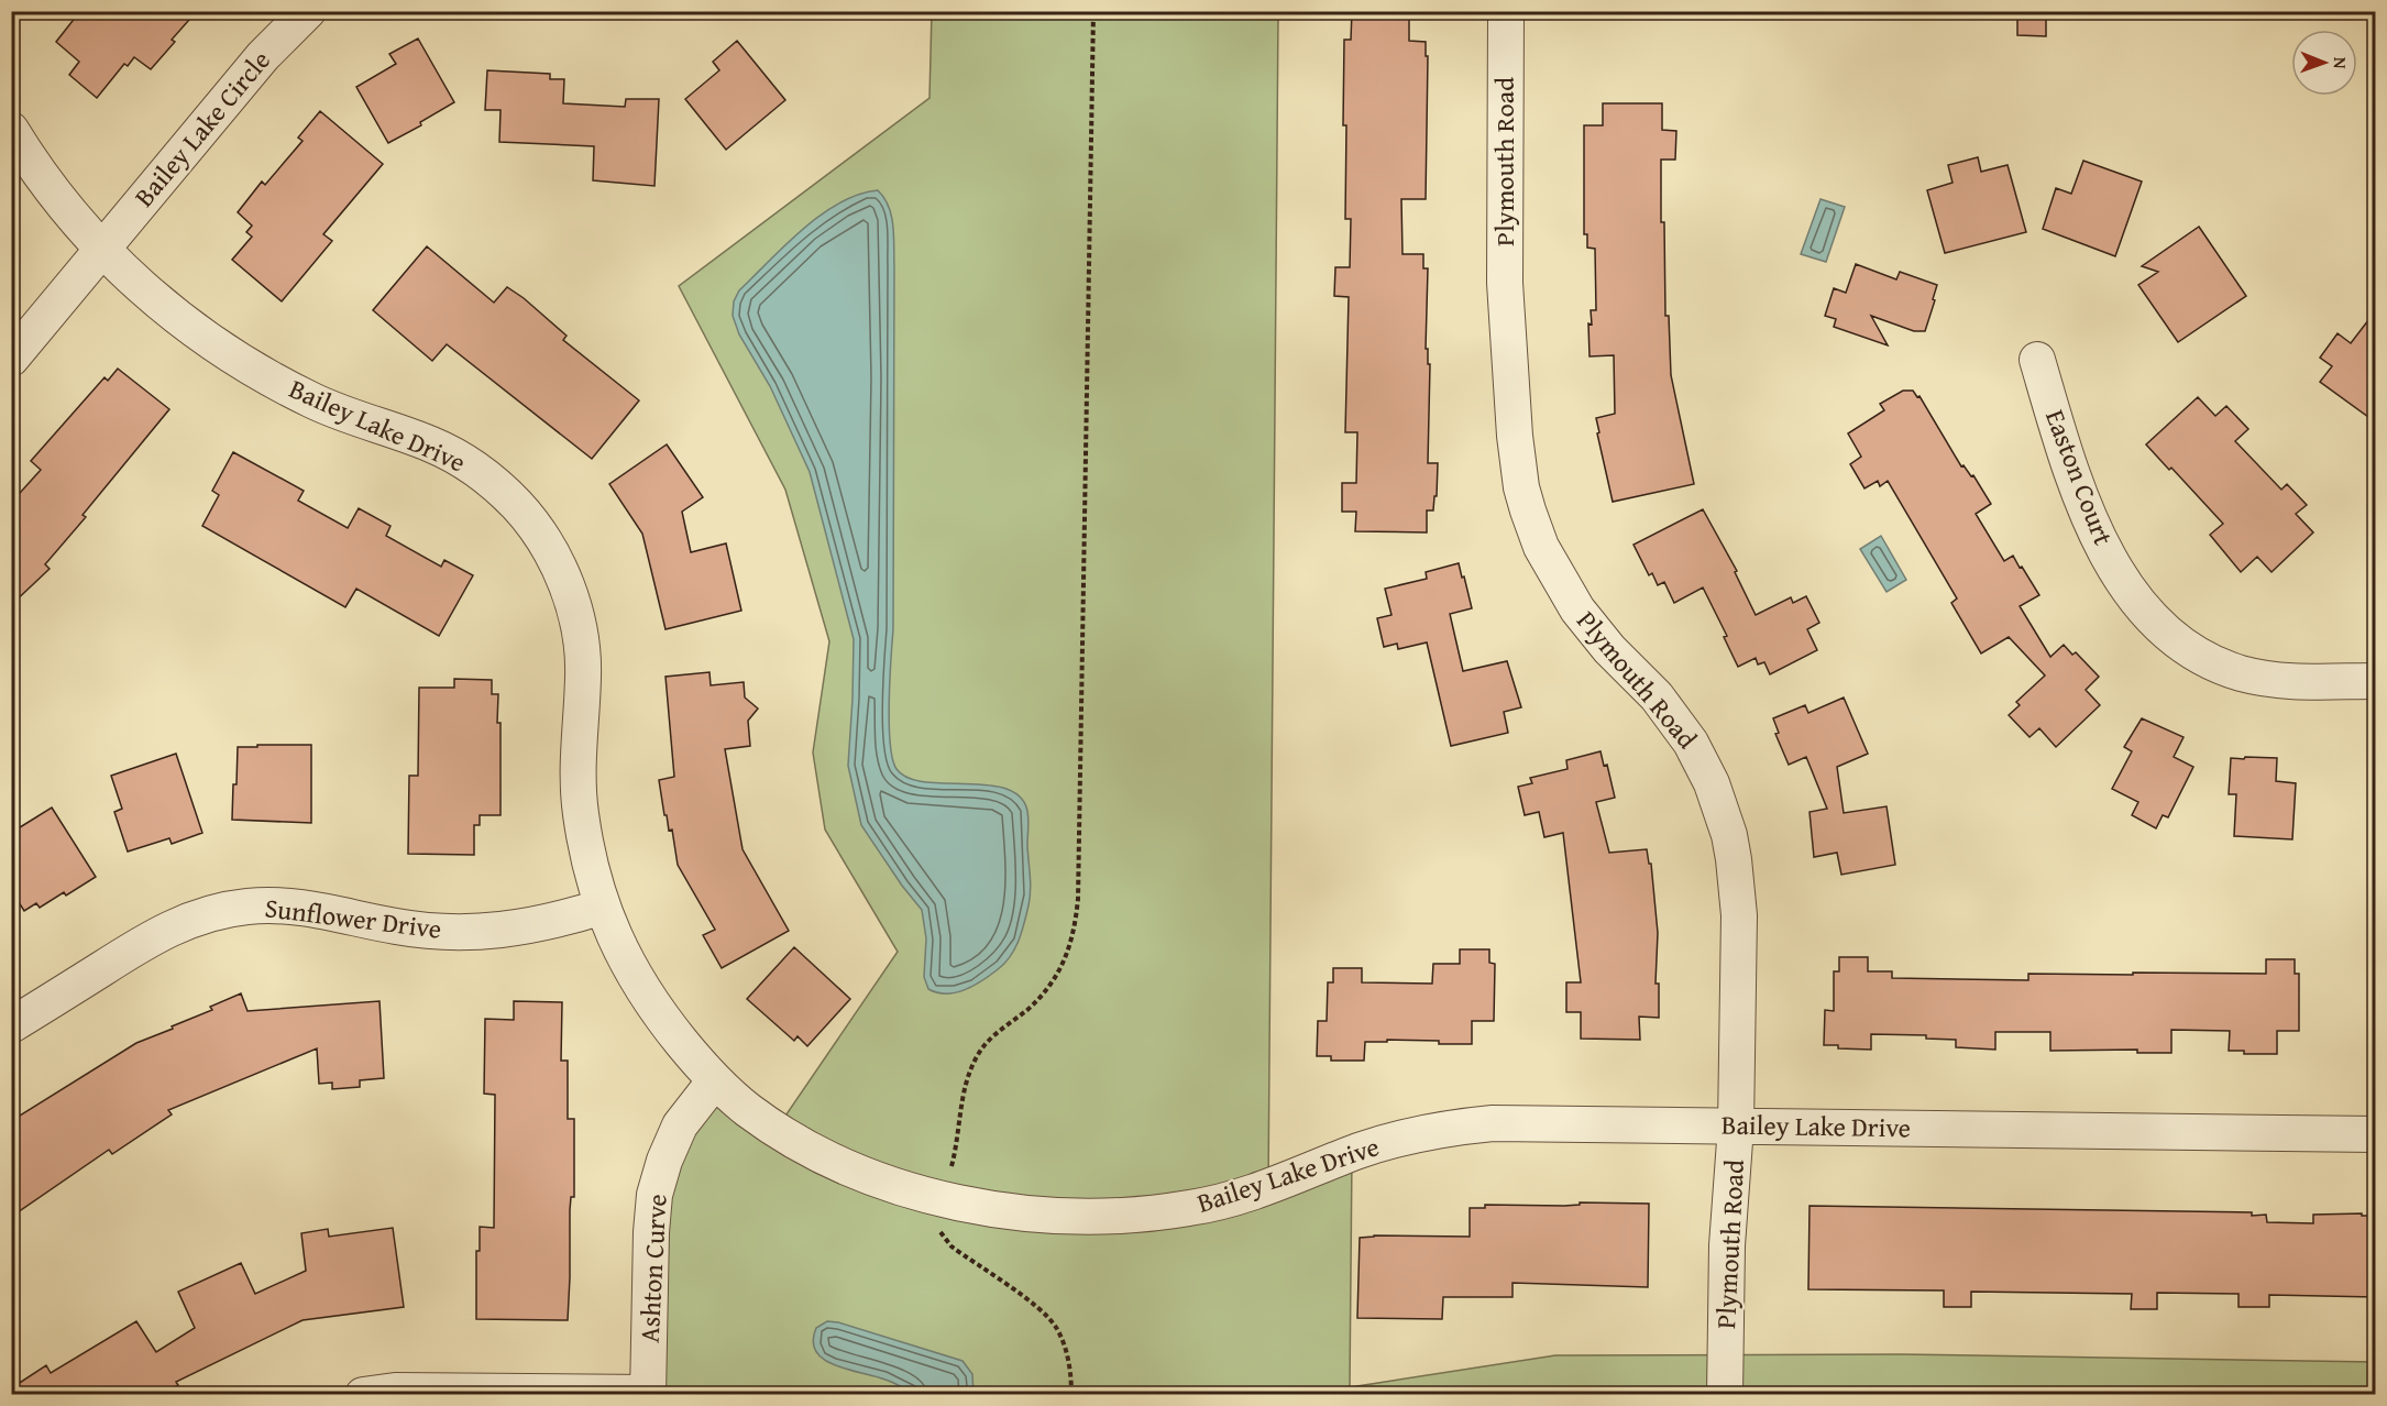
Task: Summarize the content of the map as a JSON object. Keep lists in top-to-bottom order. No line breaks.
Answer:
{"streets":{"street":["Bailey Lake Circle","Plymouth Road","Bailey Lake Drive","Easton Court","Sunflower Drive","Ashton Curve"]},"crossings":[["Bailey Lake Circle","Bailey Lake Drive"],["Plymouth Road","Bailey Lake Drive"],["Bailey Lake Drive","Sunflower Drive"],["Bailey Lake Drive","Ashton Curve"]],"north":"right"}
